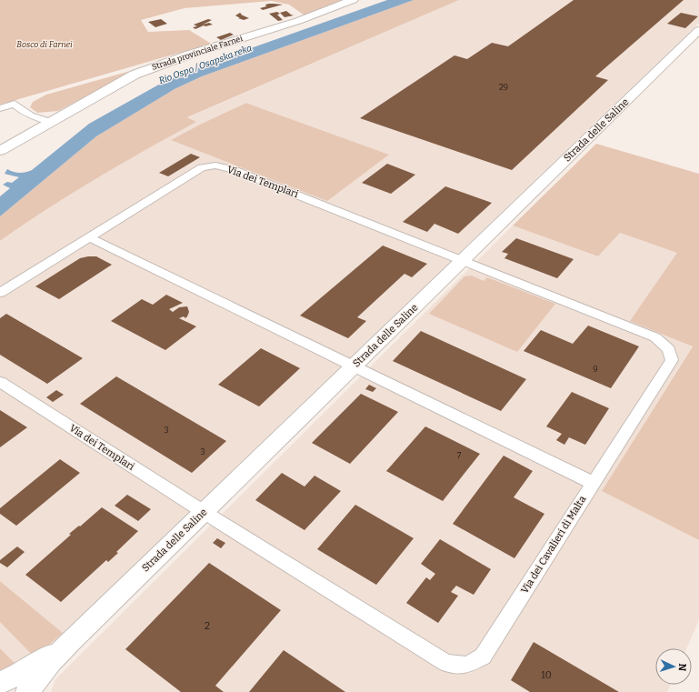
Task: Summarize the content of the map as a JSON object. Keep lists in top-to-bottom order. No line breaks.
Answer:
{"streets":{"main road":["Strada provinciale Farnei"],"street":["Strada delle Saline","Via dei Templari","Via dei Cavalieri di Malta"]},"crossings":[["Strada delle Saline","Via dei Templari"],["Strada delle Saline","Via dei Cavalieri di Malta"],["Via dei Templari","Via dei Cavalieri di Malta"]],"water":["Rio Ospo / Osapska reka"],"parks":["Bosco di Farnei"],"house_numbers":["29","9","3","3","7","2","10"],"north":"right"}
